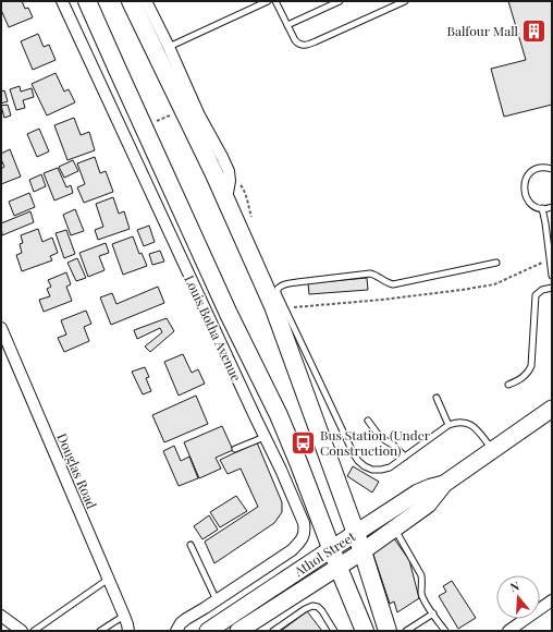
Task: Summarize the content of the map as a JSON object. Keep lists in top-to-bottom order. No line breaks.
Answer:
{"streets":{"main road":["Louis Botha Avenue","Athol Street"],"street":["Douglas Road"]},"crossings":[["Louis Botha Avenue","Athol Street"]],"places":{"building":["Balfour Mall"],"bus stop":["Bus Station (Under Construction)"]},"north":"top"}
